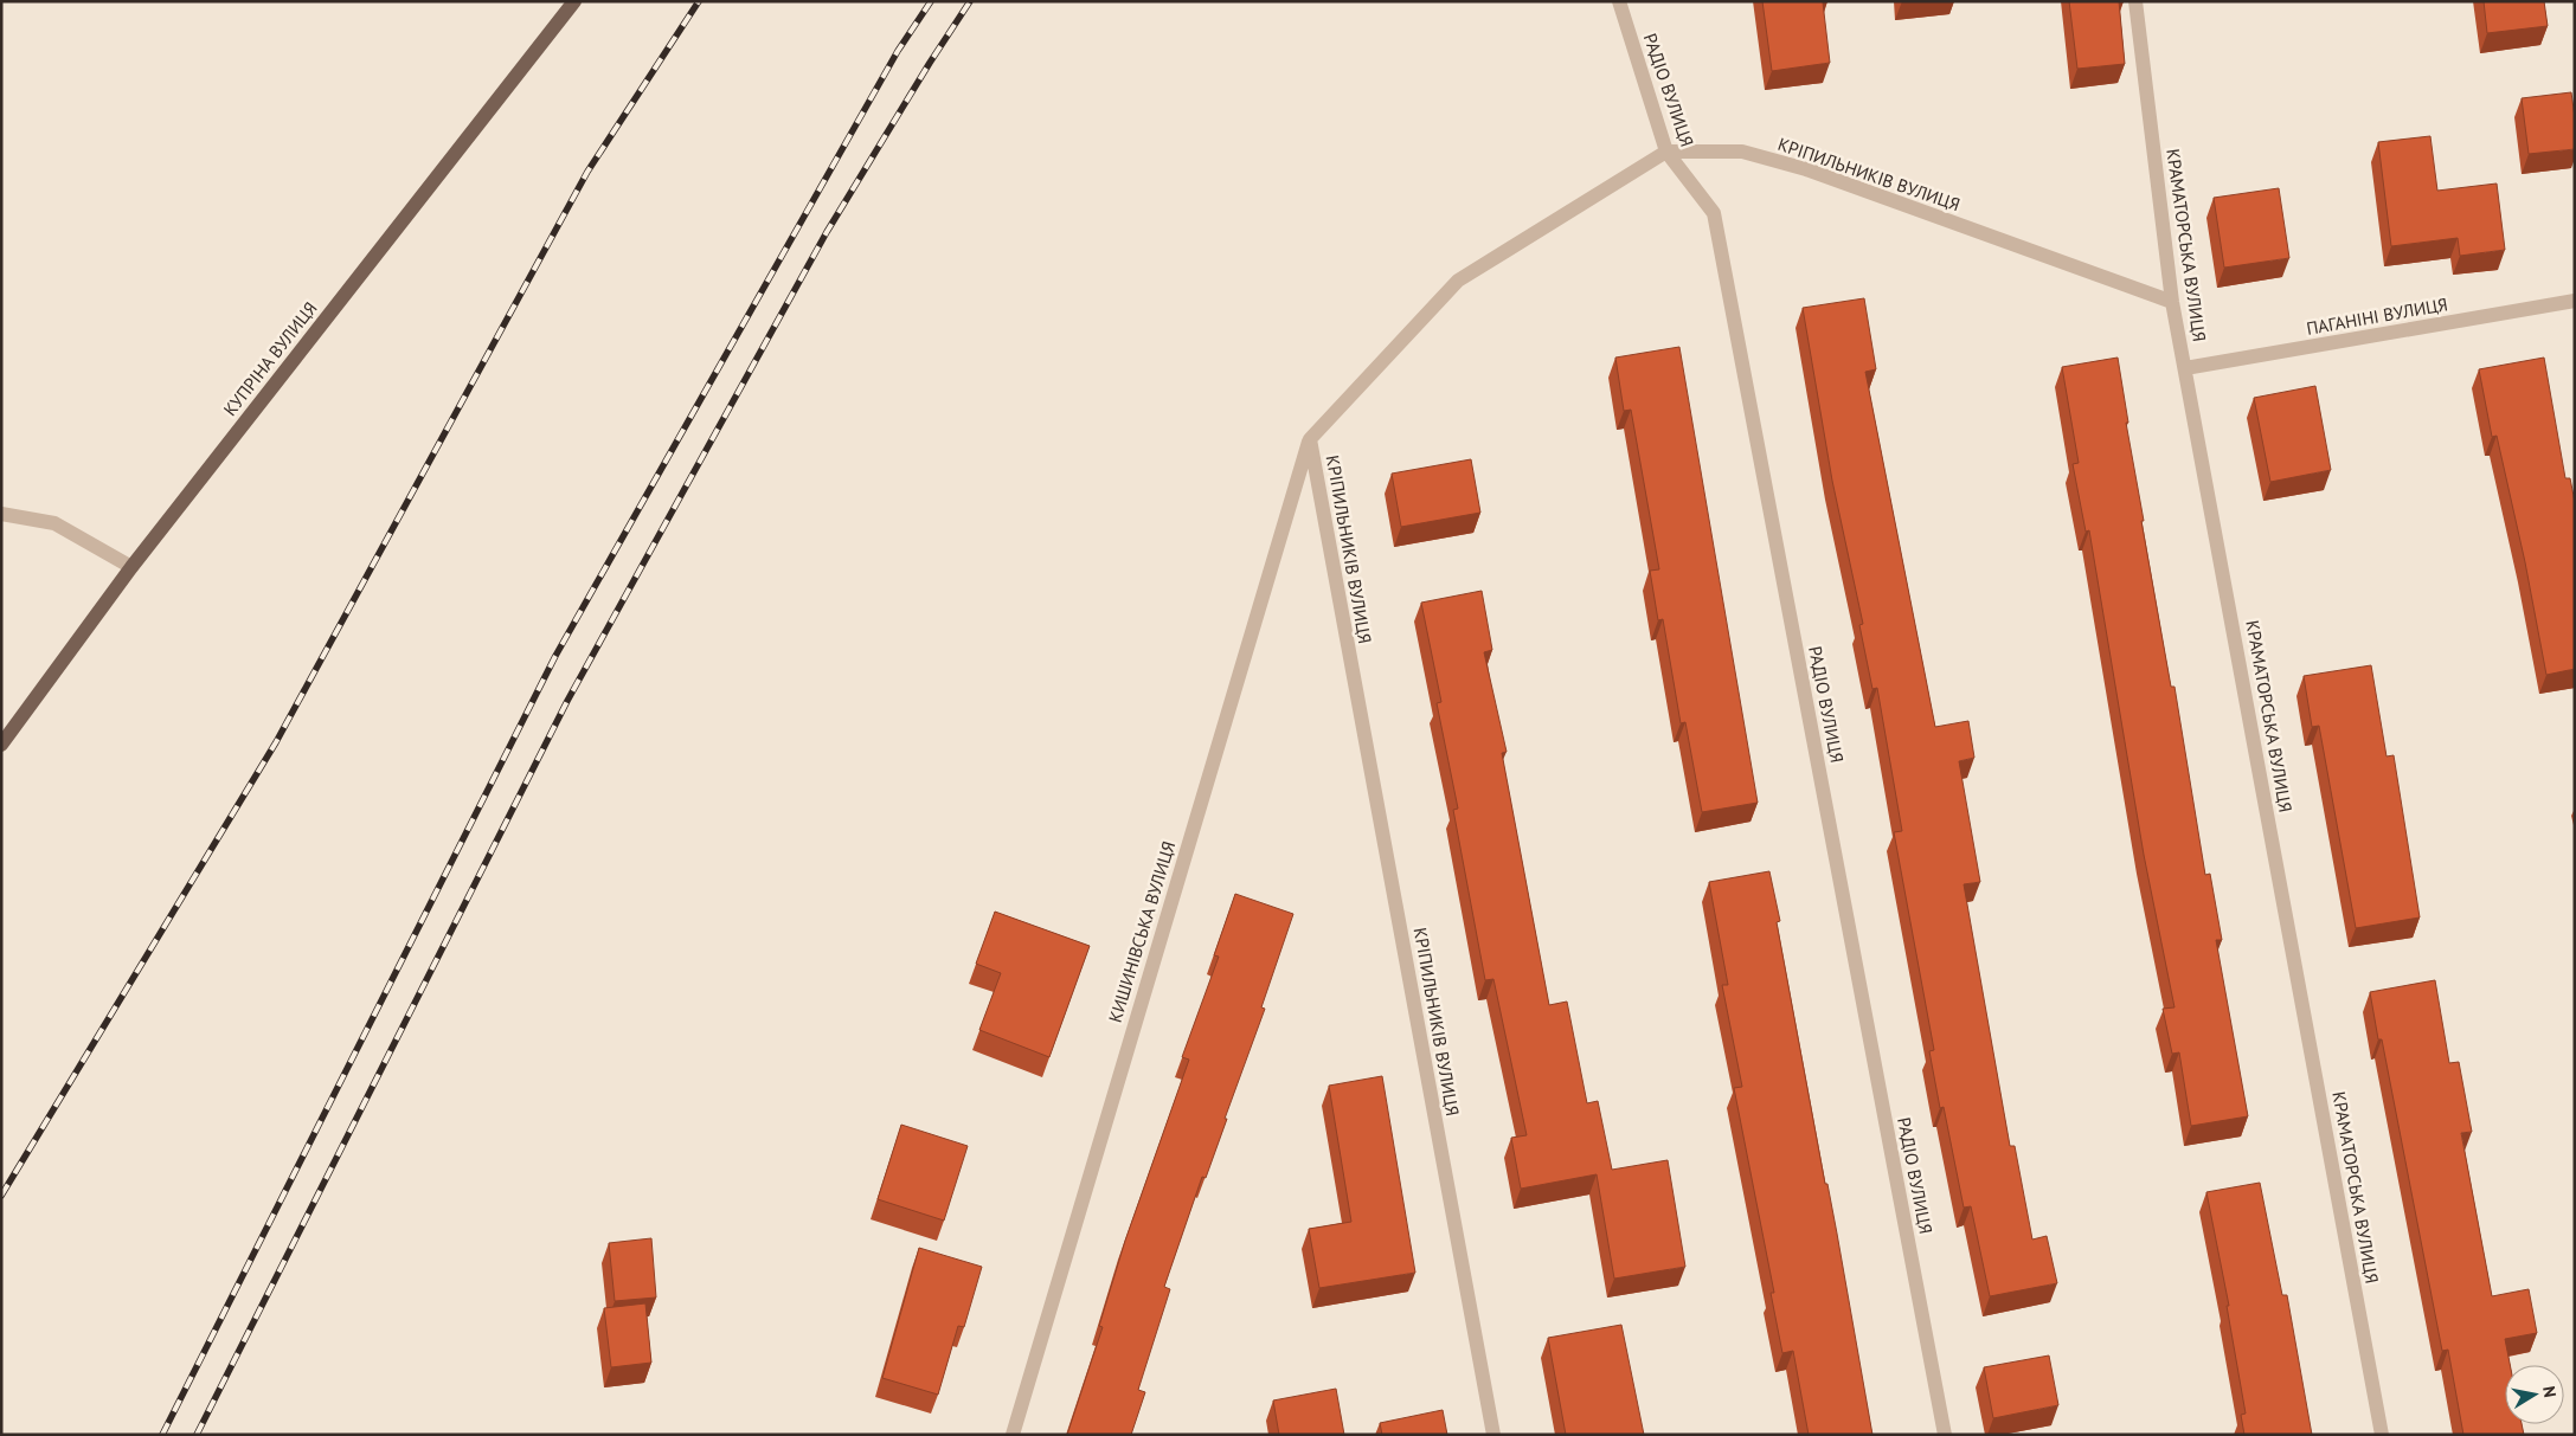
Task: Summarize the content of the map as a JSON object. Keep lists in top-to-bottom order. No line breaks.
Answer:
{"streets":{"main road":["КУПРІНА ВУЛИЦЯ"],"street":["РАДІО ВУЛИЦЯ","КРІПИЛЬНИКІВ ВУЛИЦЯ","КРАМАТОРСЬКА ВУЛИЦЯ","ПАГАНІНІ ВУЛИЦЯ","КИШИНІВСЬКА ВУЛИЦЯ"]},"crossings":[["РАДІО ВУЛИЦЯ","КРІПИЛЬНИКІВ ВУЛИЦЯ"],["КРІПИЛЬНИКІВ ВУЛИЦЯ","КРАМАТОРСЬКА ВУЛИЦЯ"],["КРІПИЛЬНИКІВ ВУЛИЦЯ","КИШИНІВСЬКА ВУЛИЦЯ"],["КРАМАТОРСЬКА ВУЛИЦЯ","ПАГАНІНІ ВУЛИЦЯ"]],"north":"right"}
